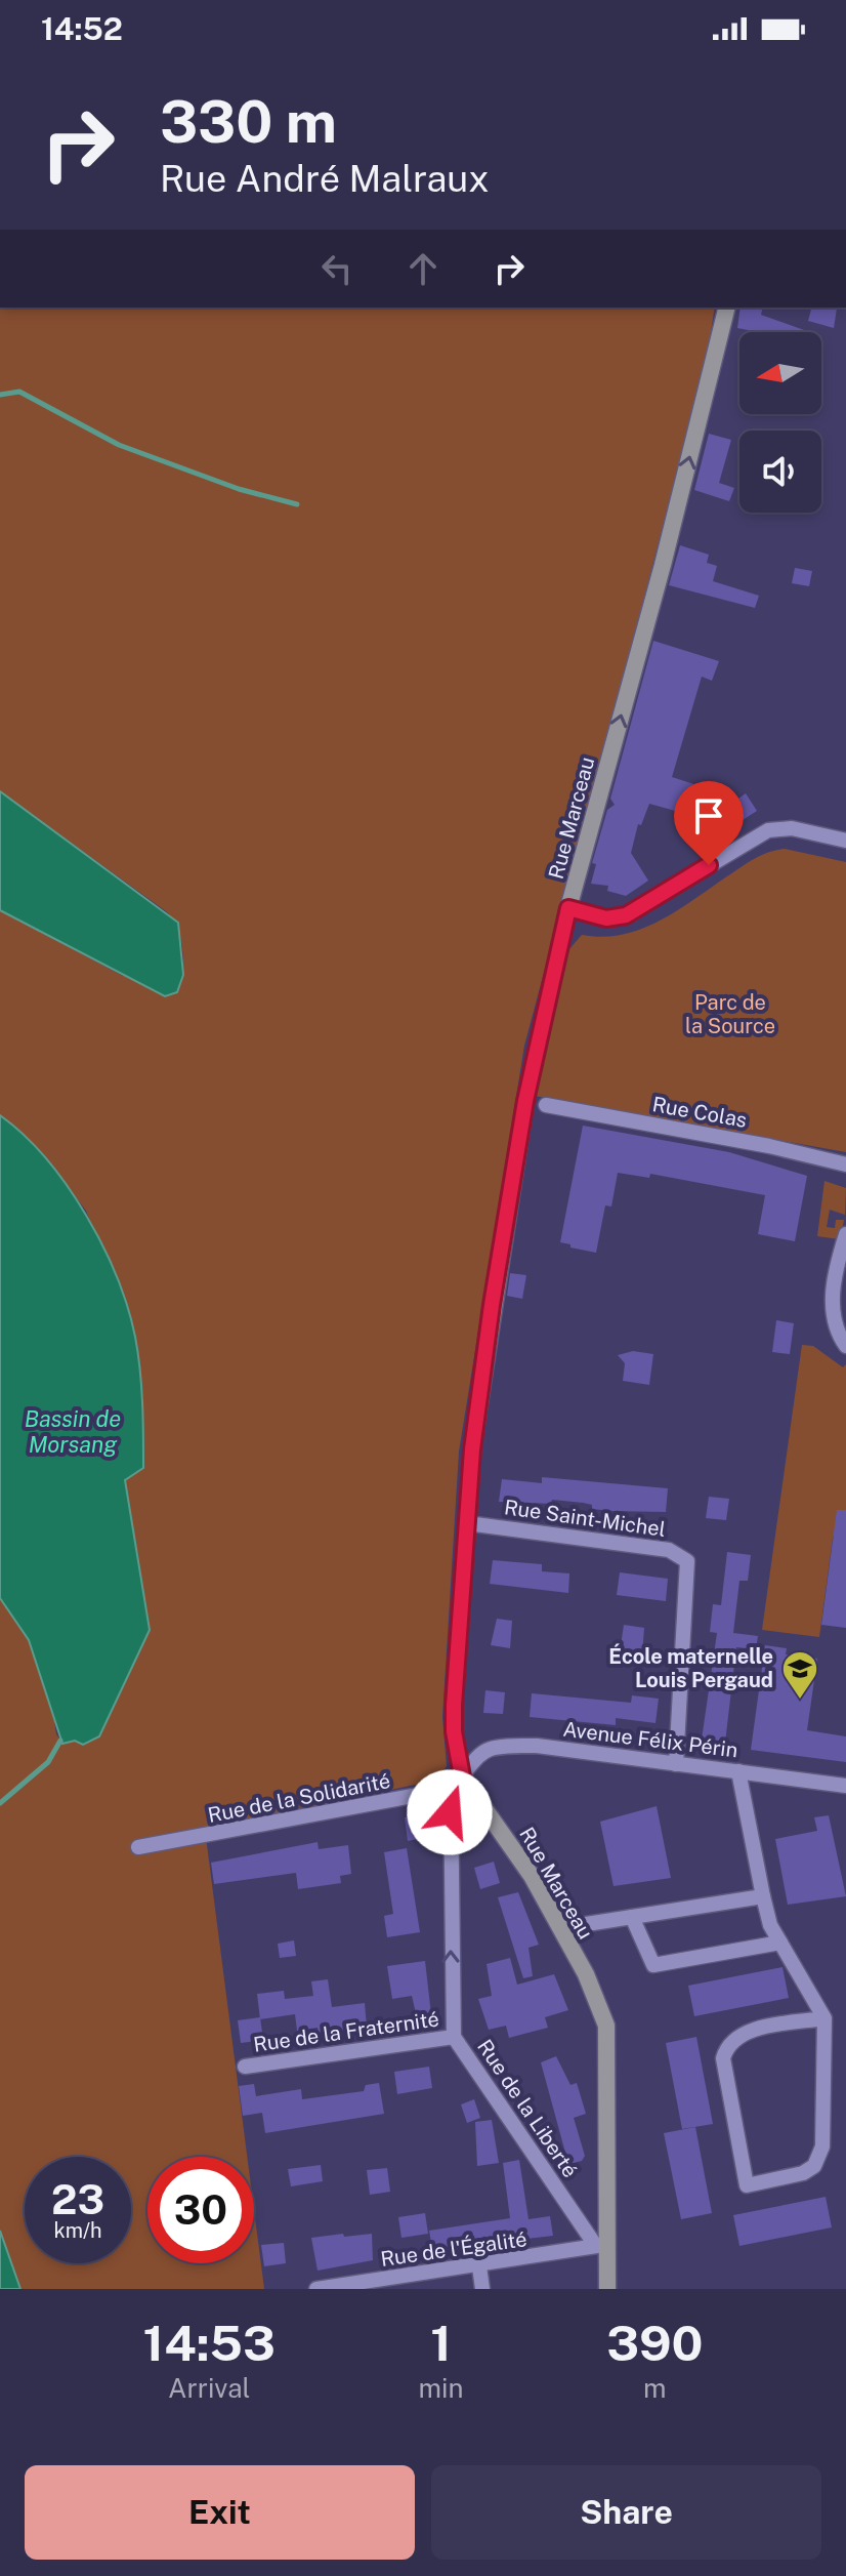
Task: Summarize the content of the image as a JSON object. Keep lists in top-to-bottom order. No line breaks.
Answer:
{"streets":{"main road":["Rue Marceau"],"street":["Rue Colas","Rue Saint-Michel","Avenue Félix Périn","Rue de la Solidarité","Rue de la Fraternité","Rue de la Liberté","Rue de l'Égalité"]},"crossings":[["Rue Marceau","Rue Saint-Michel"],["Rue Marceau","Avenue Félix Périn"],["Rue Marceau","Rue de la Solidarité"],["Rue Marceau","Rue de la Liberté"],["Rue Marceau","Rue de l'Égalité"],["Rue Saint-Michel","Avenue Félix Périn"],["Avenue Félix Périn","Rue de la Solidarité"],["Avenue Félix Périn","Rue de la Liberté"],["Rue de la Solidarité","Rue de la Liberté"],["Rue de la Fraternité","Rue de la Liberté"],["Rue de la Liberté","Rue de l'Égalité"]],"one_way":["Rue de la Liberté"],"water":["Bassin de Morsang"],"parks":["Parc de la Source"],"places":{"school or university":["École maternelle Louis Pergaud"]},"north":"left","page":{"status":"14:52","turn":["330 m","Rue André Malraux"],"speed":"23 km/h","limit":"30","eta":["14:53","Arrival","1","min","390","m"],"buttons":["Exit","Share"]}}
